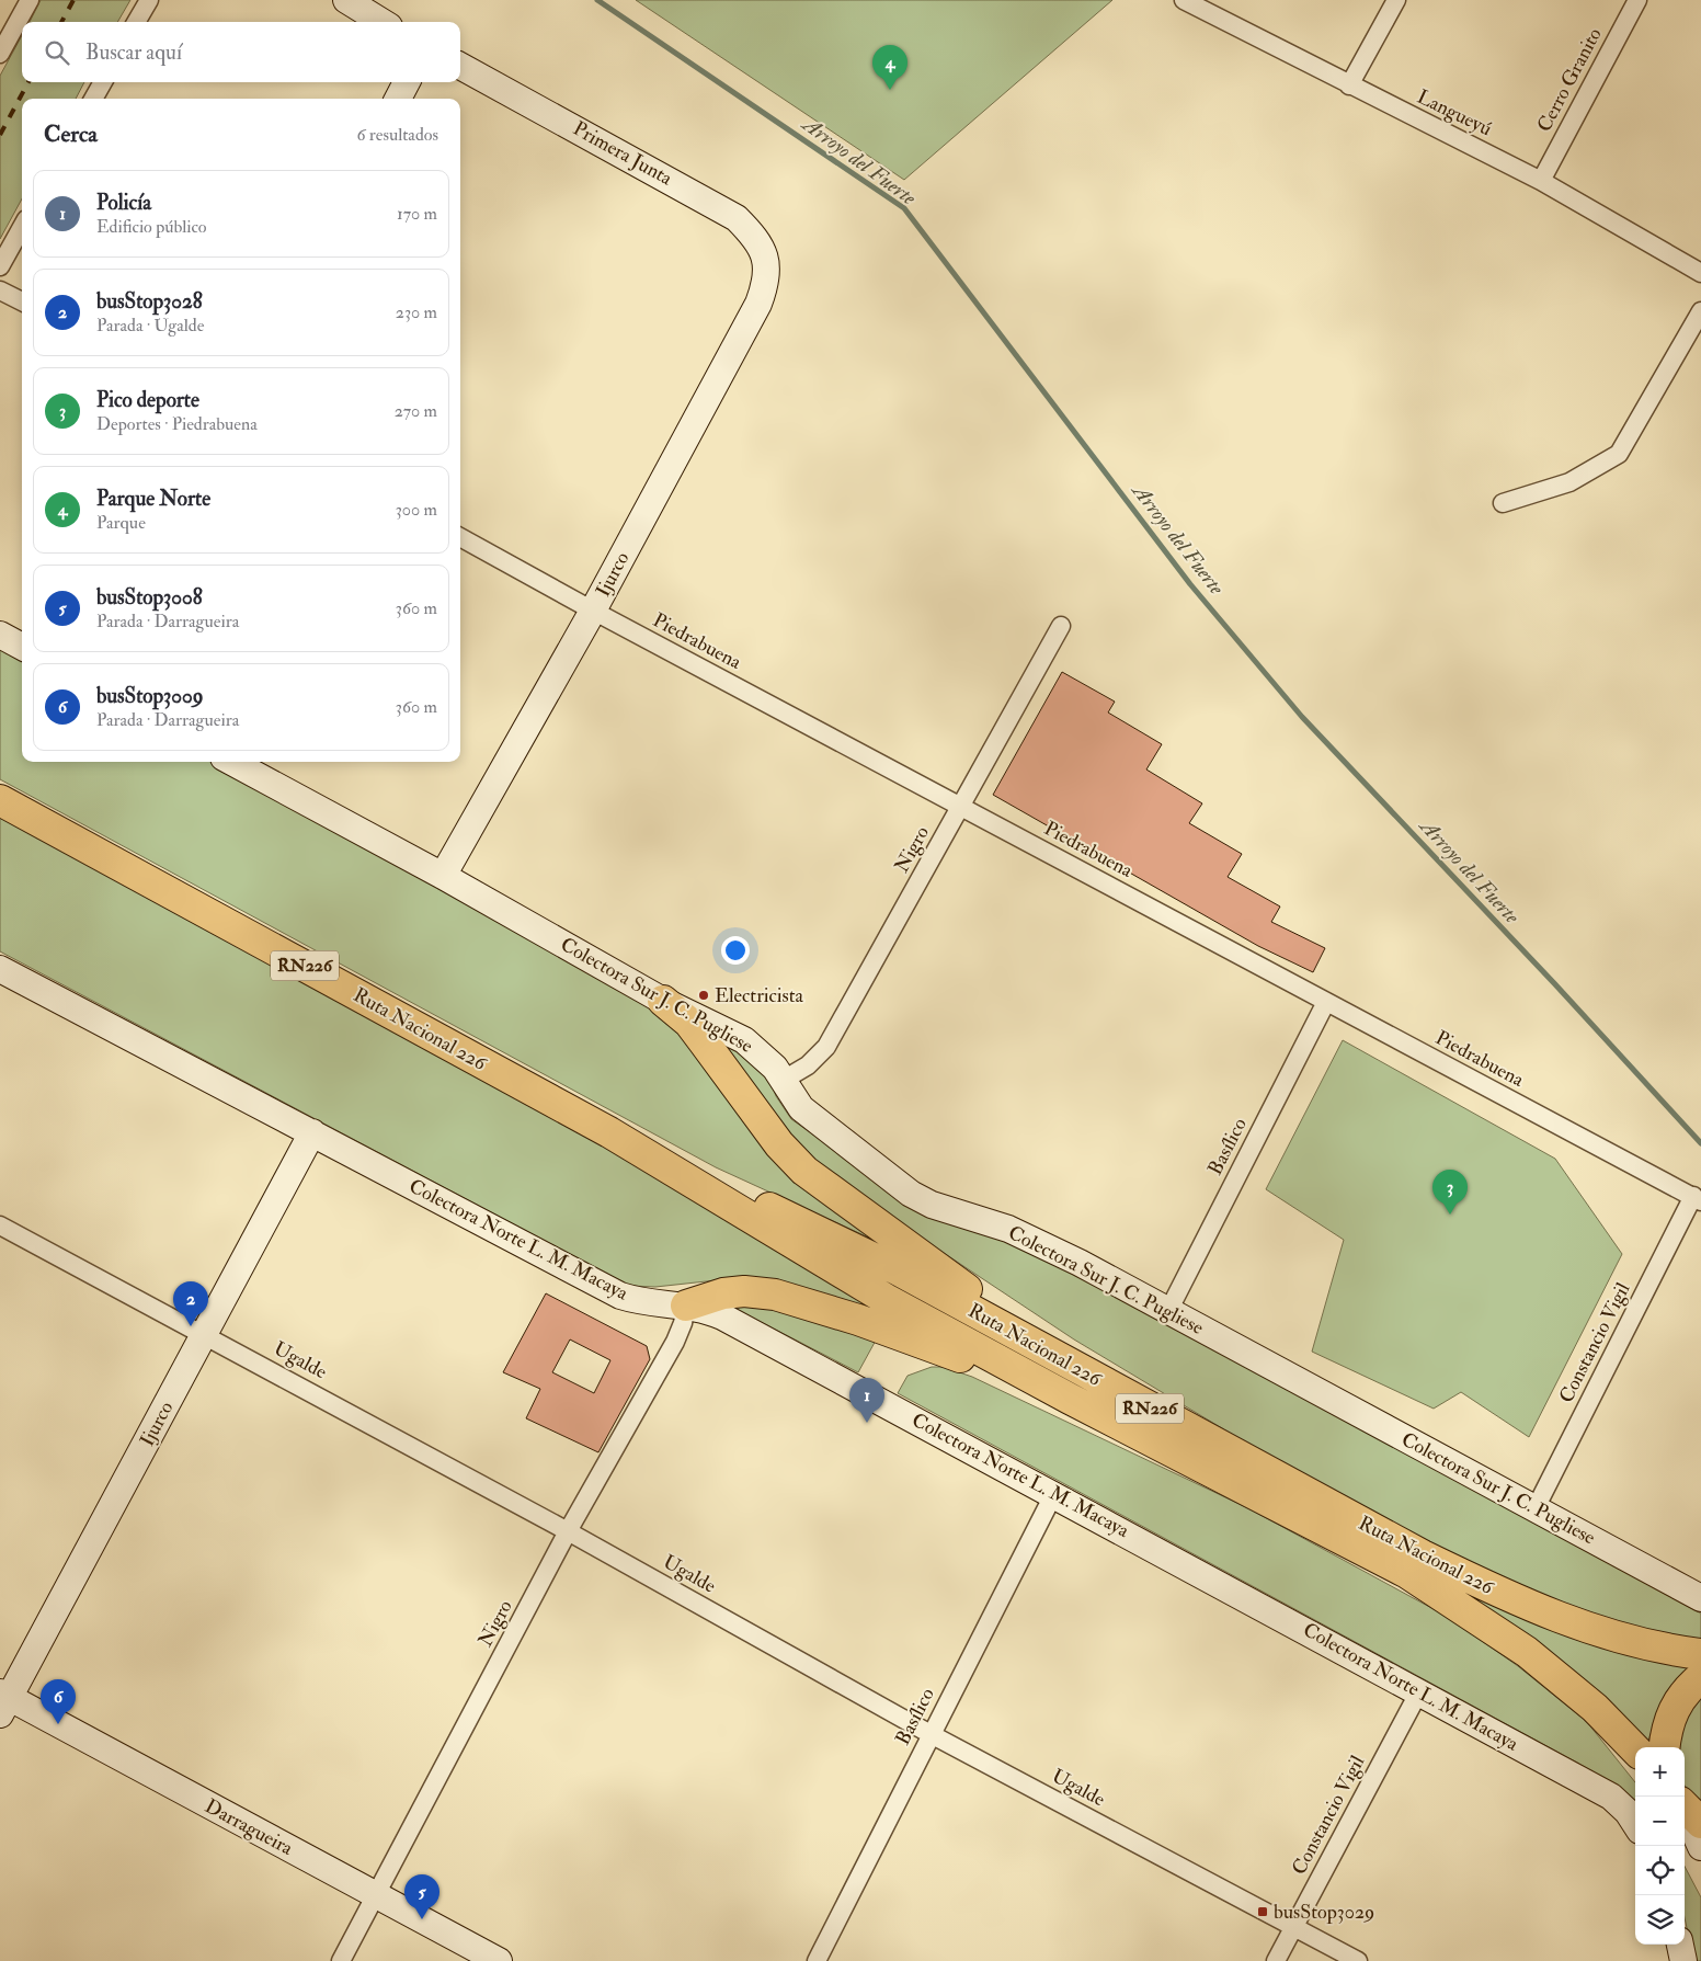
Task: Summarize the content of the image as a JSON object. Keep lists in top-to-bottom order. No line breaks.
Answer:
{"streets":{"highway":["RN226","Ruta Nacional 226"],"street":["Cerro Granito","Langueyú","Primera Junta","Ijurco","Piedrabuena","Nigro","Colectora Sur J. C. Pugliese","Basílico","Colectora Norte L. M. Macaya","Constancio Vigil","Ugalde","Darragueira"]},"crossings":[["Cerro Granito","Langueyú"],["Primera Junta","Ijurco"],["Ijurco","Piedrabuena"],["Ijurco","Colectora Sur J. C. Pugliese"],["Ijurco","Colectora Norte L. M. Macaya"],["Ijurco","Ugalde"],["Ijurco","Darragueira"],["Piedrabuena","Nigro"],["Piedrabuena","Basílico"],["Piedrabuena","Constancio Vigil"],["Nigro","Colectora Sur J. C. Pugliese"],["Nigro","Colectora Norte L. M. Macaya"],["Nigro","Ugalde"],["Nigro","Darragueira"],["Colectora Sur J. C. Pugliese","Basílico"],["Colectora Sur J. C. Pugliese","Constancio Vigil"],["Basílico","Colectora Norte L. M. Macaya"],["Basílico","Ugalde"],["Colectora Norte L. M. Macaya","Constancio Vigil"],["Constancio Vigil","Ugalde"]],"water":["Arroyo del Fuerte"],"places":{"other":["Electricista"],"transit":["busStop3029"]},"page":{"search":"Buscar aquí","pins":["4","3","2","1","6","5"],"heading":["Cerca","6 resultados"],"list":[{"mark":"1","name":"Policía","note":"Edificio público","value":"170 m"},{"mark":"2","name":"busStop3028","note":"Parada · Ugalde","value":"230 m"},{"mark":"3","name":"Pico deporte","note":"Deportes · Piedrabuena","value":"270 m"},{"mark":"4","name":"Parque Norte","note":"Parque","value":"300 m"},{"mark":"5","name":"busStop3008","note":"Parada · Darragueira","value":"360 m"},{"mark":"6","name":"busStop3009","note":"Parada · Darragueira","value":"360 m"}],"map_buttons":["+","−"]}}
